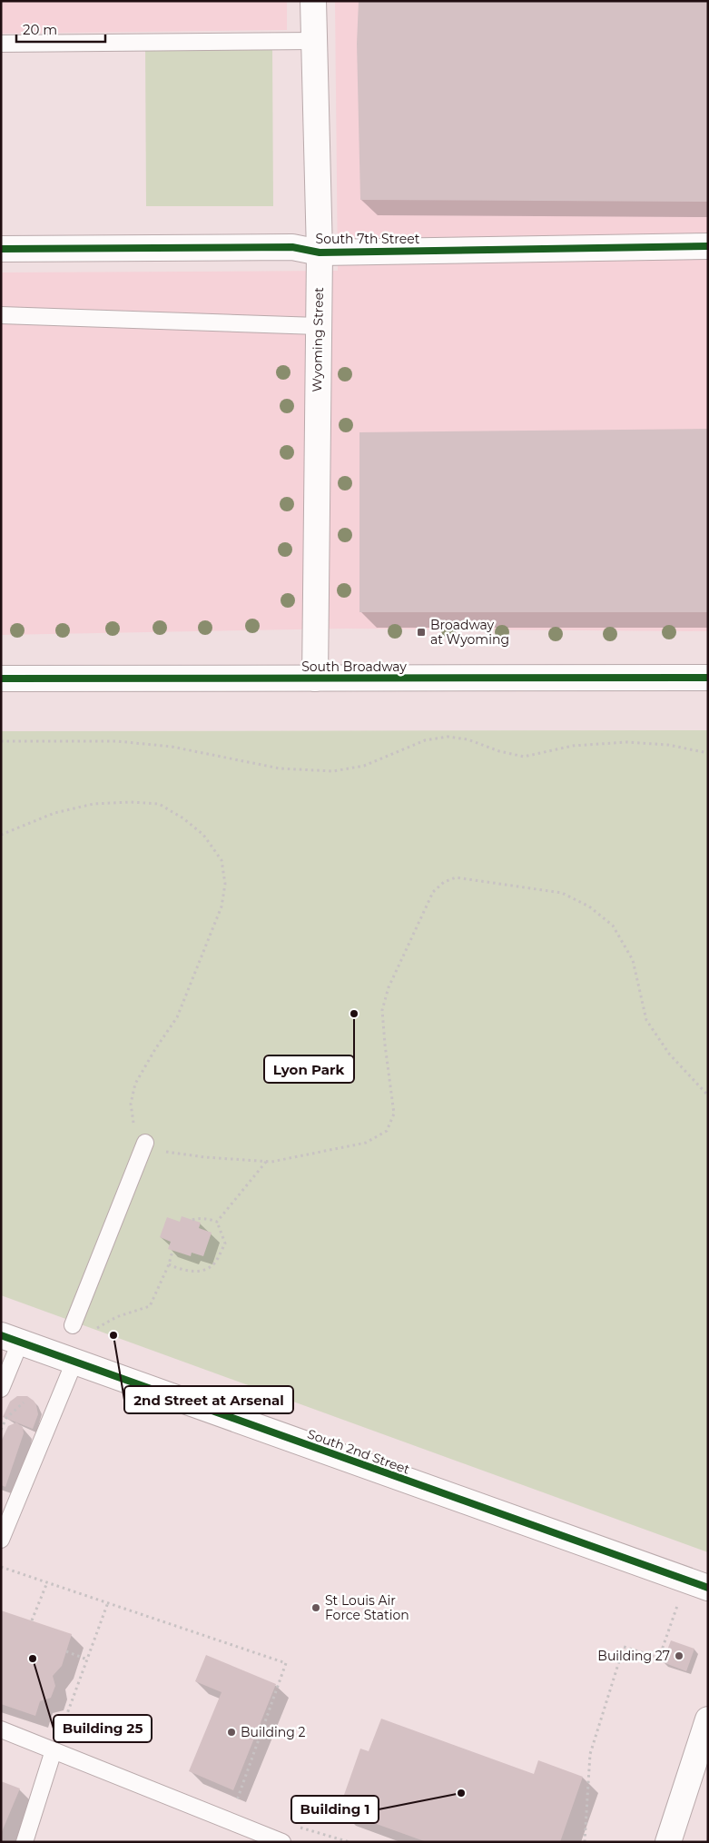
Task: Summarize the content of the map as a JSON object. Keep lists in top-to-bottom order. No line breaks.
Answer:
{"streets":{"street":["South 7th Street","Wyoming Street","South Broadway","South 2nd Street"]},"crossings":[["South 7th Street","Wyoming Street"],["Wyoming Street","South Broadway"]],"places":{"transit":["Broadway at Wyoming"],"other":["Lyon Park","2nd Street at Arsenal","St Louis Air Force Station","Building 27","Building 25","Building 2","Building 1"]},"scale_bar":"20 m"}
